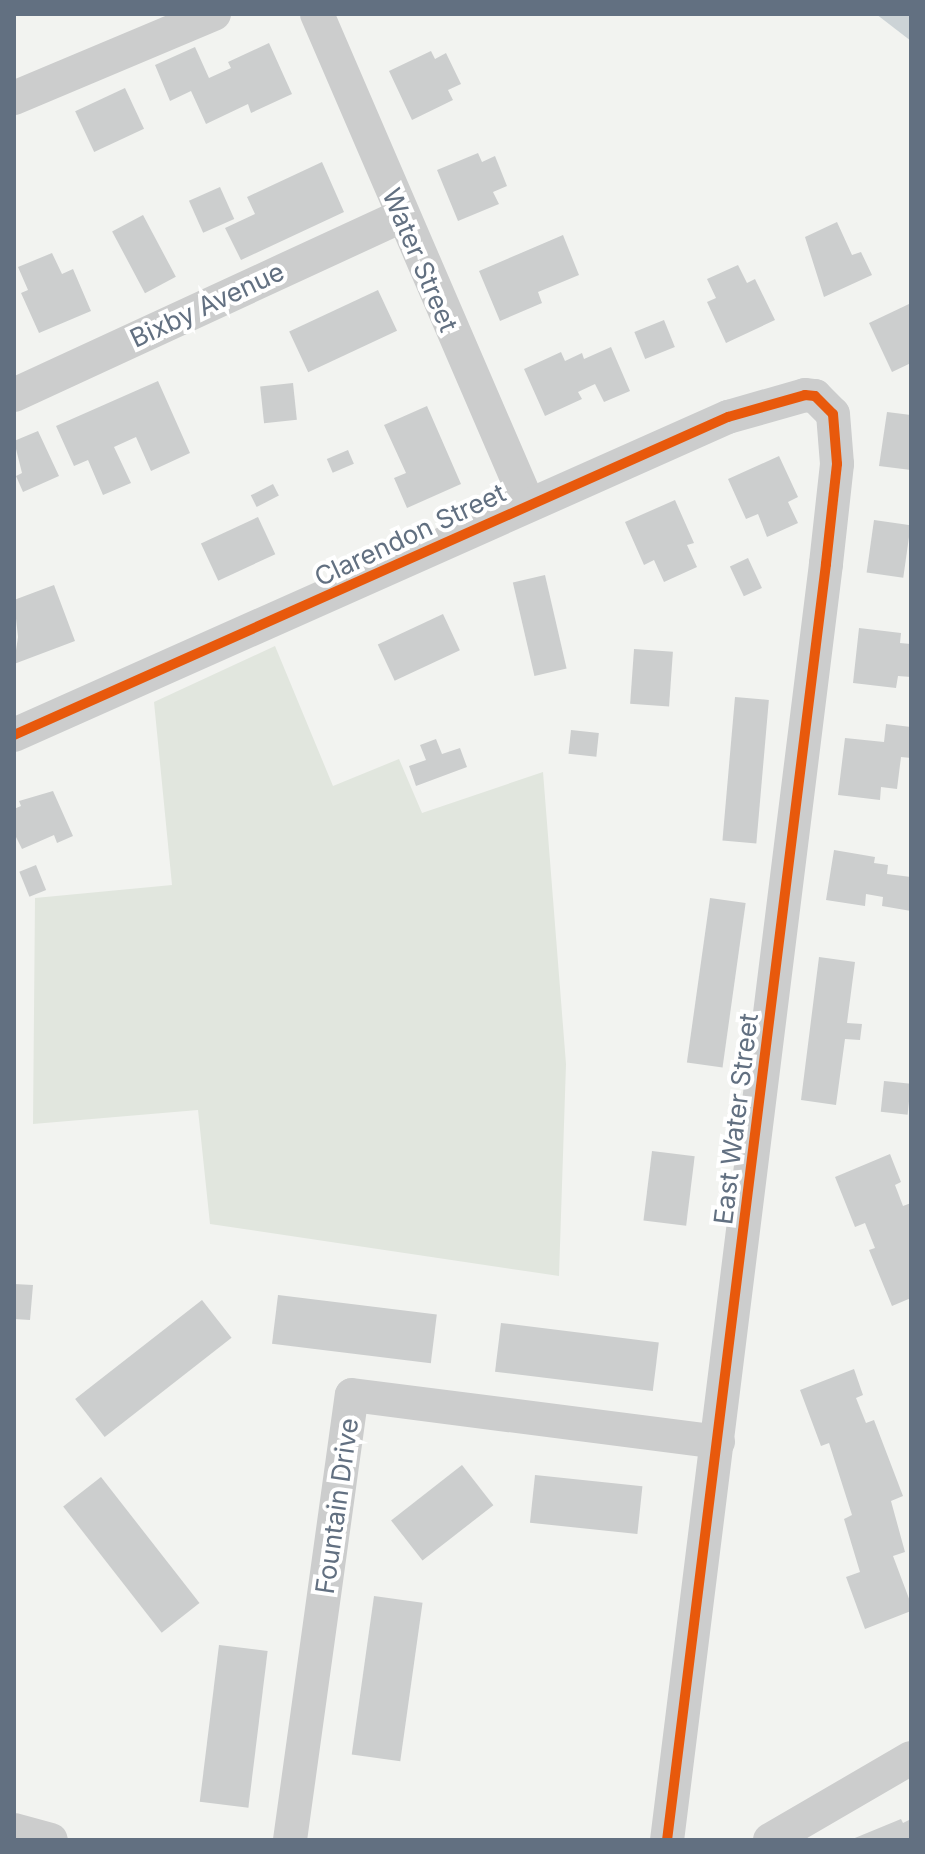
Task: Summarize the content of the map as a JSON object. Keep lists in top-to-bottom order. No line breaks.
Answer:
{"streets":{"street":["Water Street","Bixby Avenue","Clarendon Street","East Water Street","Fountain Drive"]},"crossings":[["Water Street","Bixby Avenue"],["Water Street","Clarendon Street"],["Clarendon Street","East Water Street"],["East Water Street","Fountain Drive"]]}
